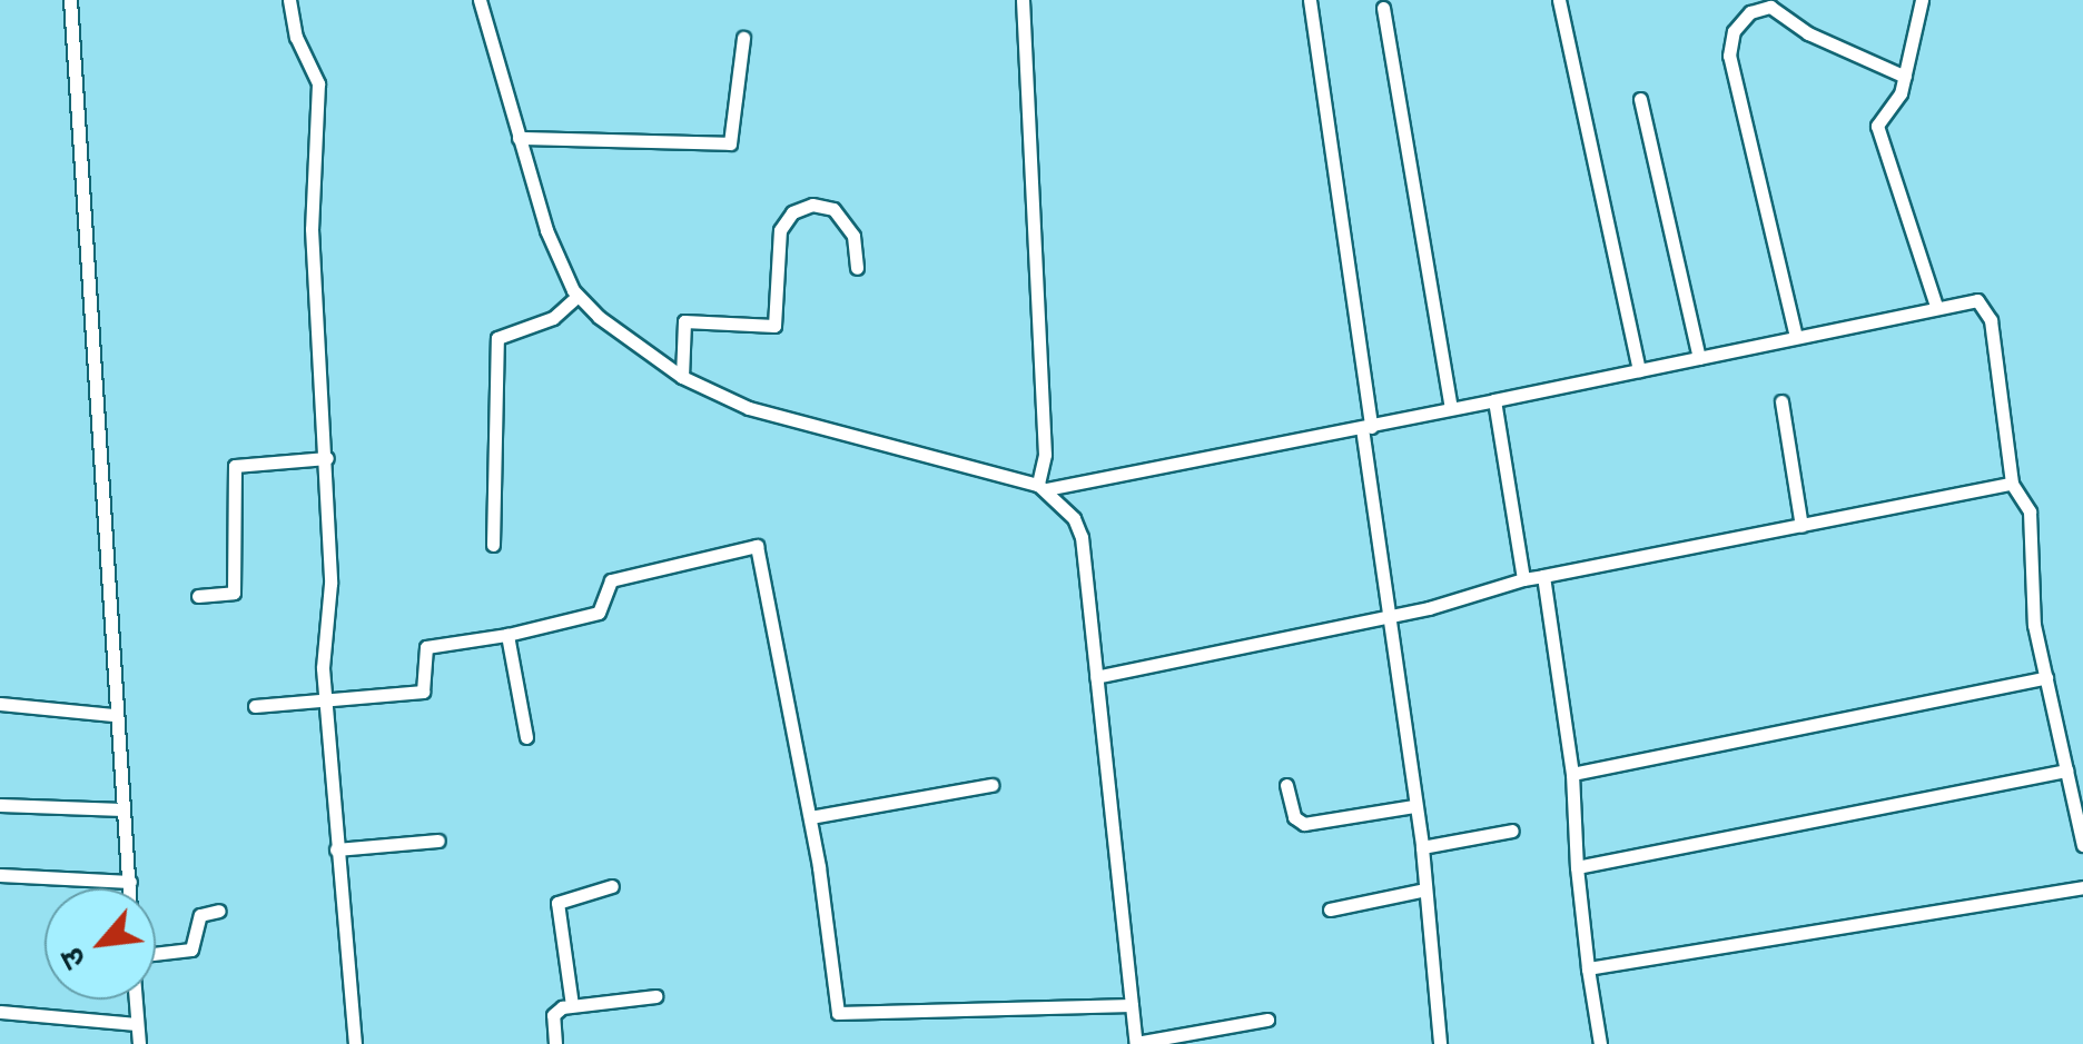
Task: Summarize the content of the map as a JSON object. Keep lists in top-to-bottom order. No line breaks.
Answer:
{"north":"bottom left"}
